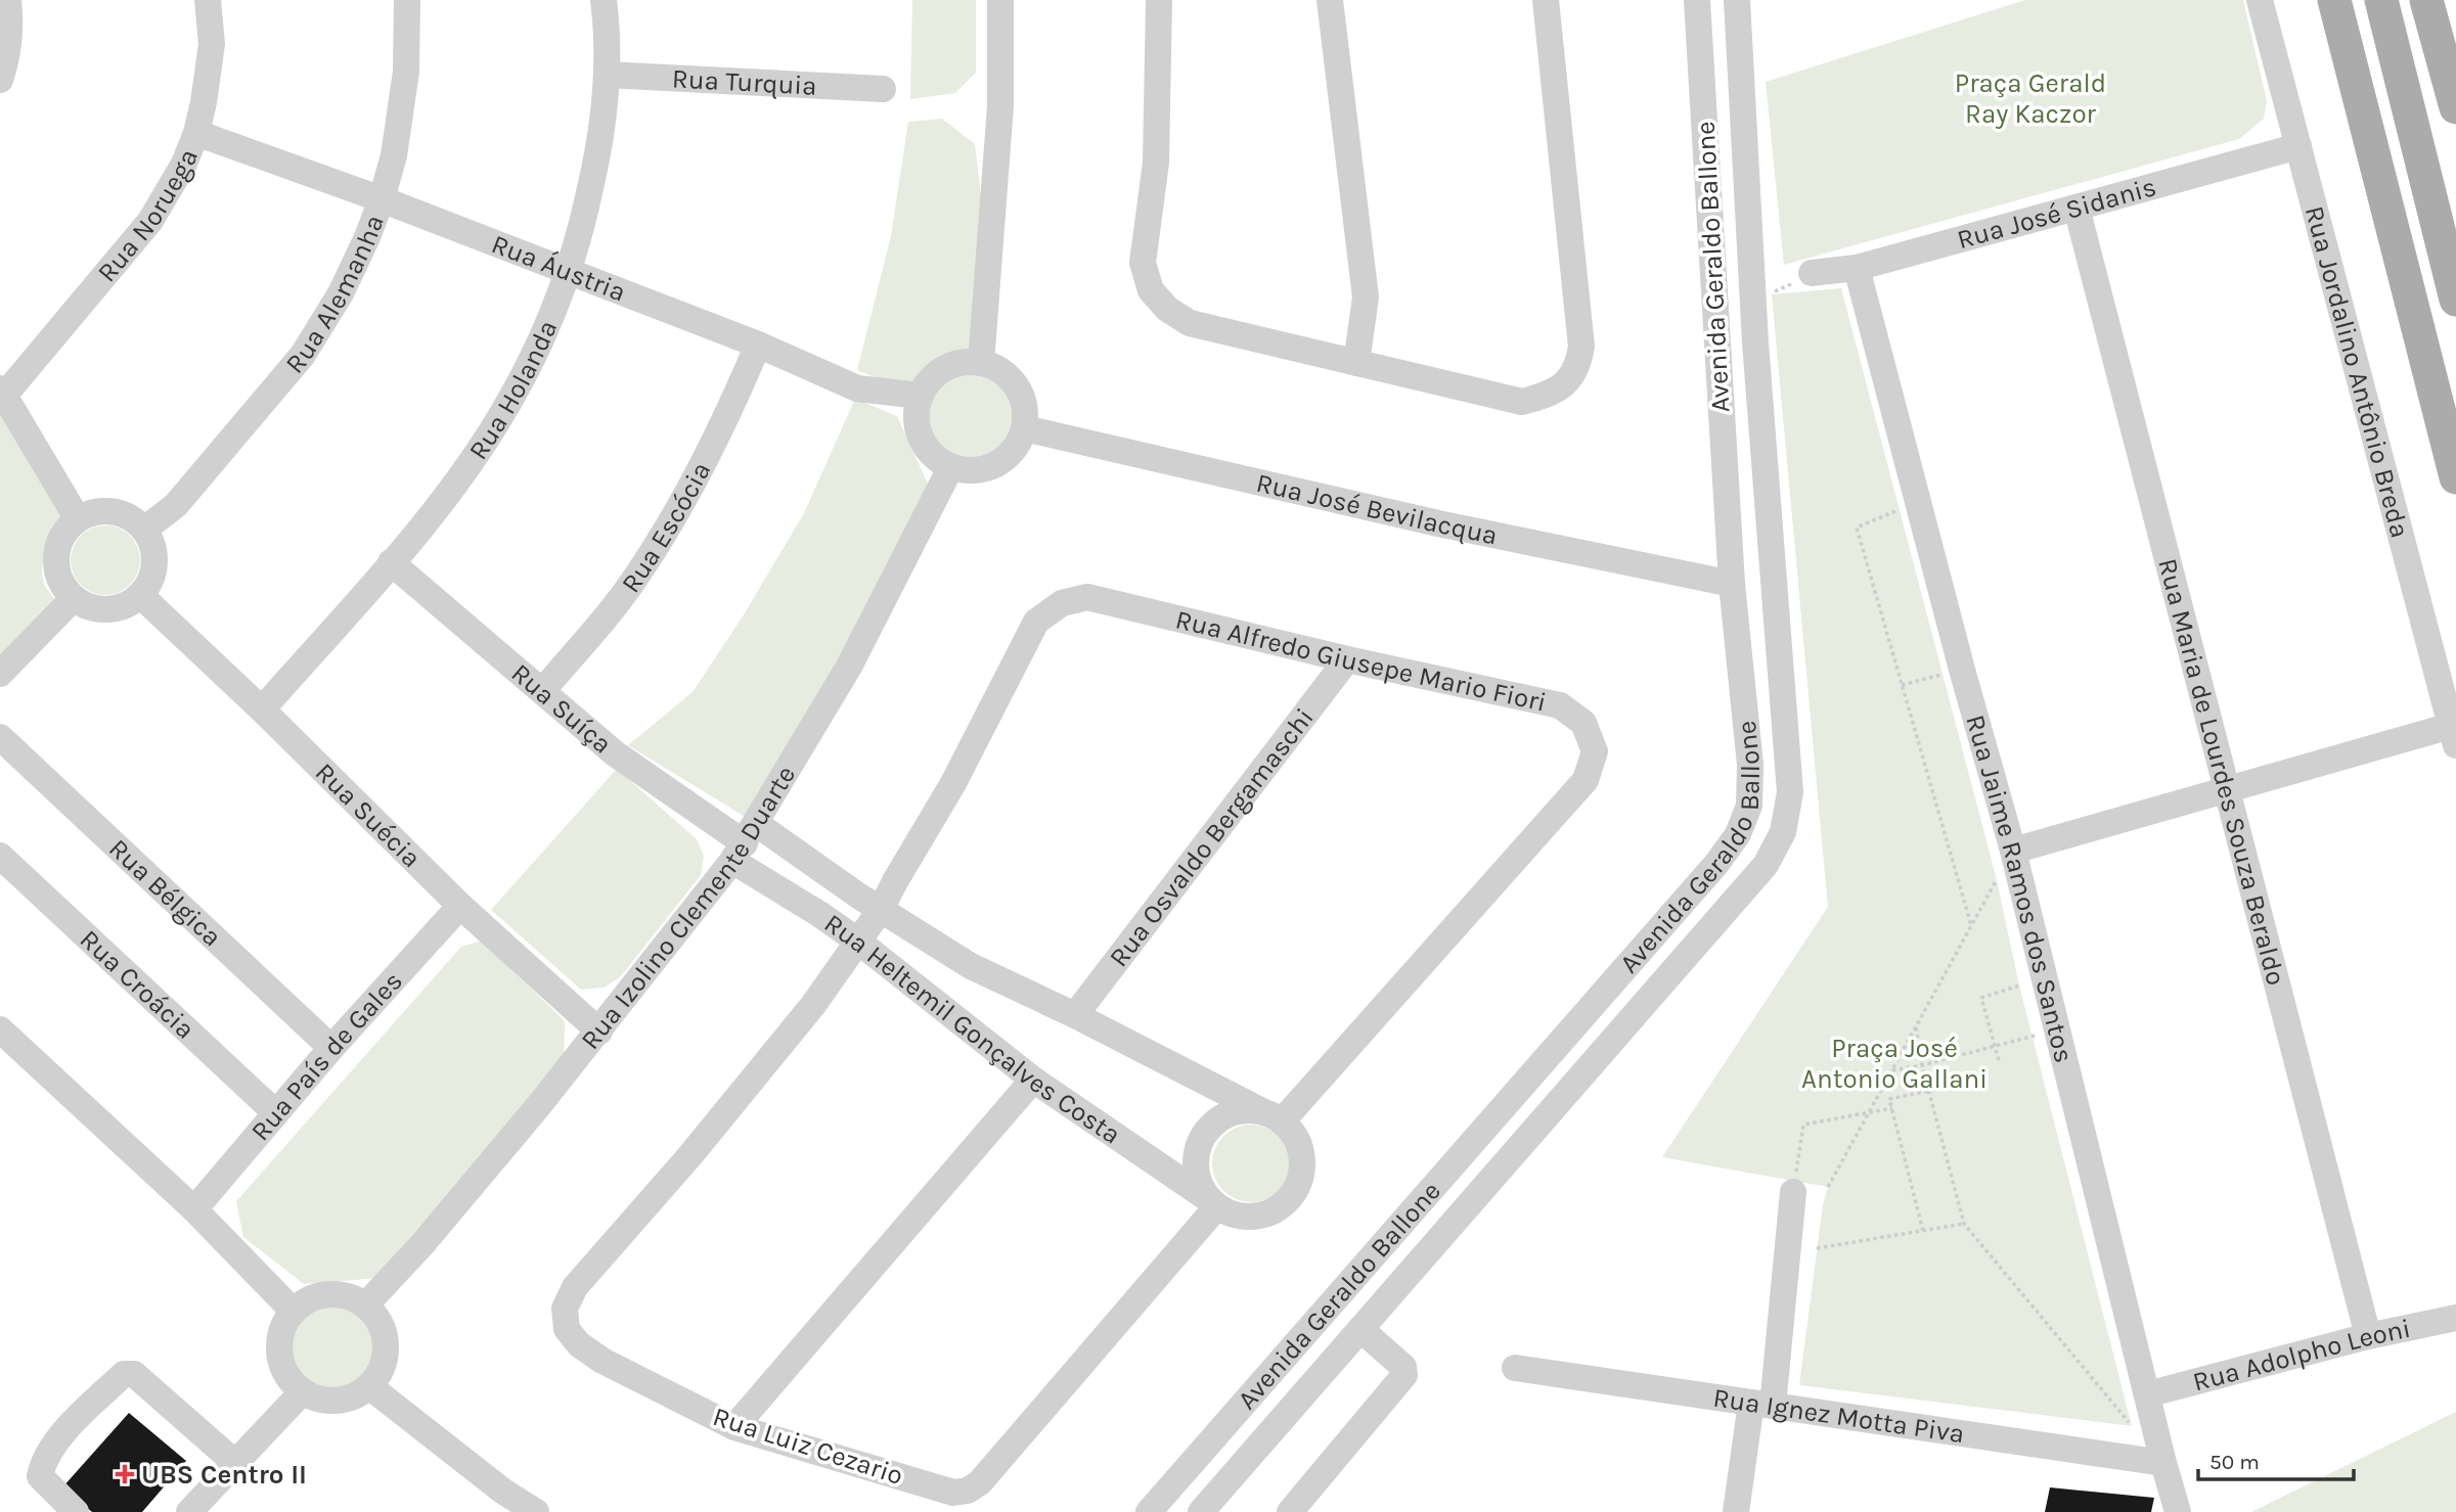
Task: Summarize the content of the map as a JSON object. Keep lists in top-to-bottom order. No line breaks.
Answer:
{"streets":{"street":["Rua Turquia","Rua José Sidanis","Rua Noruega","Avenida Geraldo Ballone","Rua Áustria","Rua Alemanha","Rua Jordalino Antônio Breda","Rua Holanda","Rua José Bevilacqua","Rua Escócia","Rua Alfredo Giusepe Mario Fiori","Rua Suíça","Rua Maria de Lourdes Souza Beraldo","Rua Suécia","Rua Osvaldo Bergamaschi","Rua Jaime Ramos dos Santos","Rua Bélgica","Rua Izolino Clemente Duarte","Rua Croácia","Rua Heltemil Gonçalves Costa","Rua País de Gales","Rua Adolpho Leoni","Rua Ignez Motta Piva","Rua Luiz Cezario"]},"crossings":[["Rua Turquia","Rua Holanda"],["Rua José Sidanis","Rua Jordalino Antônio Breda"],["Rua José Sidanis","Rua Maria de Lourdes Souza Beraldo"],["Rua José Sidanis","Rua Jaime Ramos dos Santos"],["Rua Noruega","Rua Áustria"],["Avenida Geraldo Ballone","Rua José Bevilacqua"],["Rua Áustria","Rua Alemanha"],["Rua Áustria","Rua Holanda"],["Rua Áustria","Rua José Bevilacqua"],["Rua Áustria","Rua Escócia"],["Rua Áustria","Rua Izolino Clemente Duarte"],["Rua Alemanha","Rua Suécia"],["Rua Holanda","Rua Suíça"],["Rua Holanda","Rua Suécia"],["Rua José Bevilacqua","Rua Izolino Clemente Duarte"],["Rua Escócia","Rua Suíça"],["Rua Alfredo Giusepe Mario Fiori","Rua Osvaldo Bergamaschi"],["Rua Alfredo Giusepe Mario Fiori","Rua Heltemil Gonçalves Costa"],["Rua Alfredo Giusepe Mario Fiori","Rua Luiz Cezario"],["Rua Suíça","Rua Izolino Clemente Duarte"],["Rua Suíça","Rua Heltemil Gonçalves Costa"],["Rua Maria de Lourdes Souza Beraldo","Rua Adolpho Leoni"],["Rua Suécia","Rua Izolino Clemente Duarte"],["Rua Suécia","Rua País de Gales"],["Rua Osvaldo Bergamaschi","Rua Heltemil Gonçalves Costa"],["Rua Jaime Ramos dos Santos","Rua Adolpho Leoni"],["Rua Jaime Ramos dos Santos","Rua Ignez Motta Piva"],["Rua Bélgica","Rua País de Gales"],["Rua Izolino Clemente Duarte","Rua Heltemil Gonçalves Costa"],["Rua Croácia","Rua País de Gales"],["Rua Heltemil Gonçalves Costa","Rua Luiz Cezario"]],"parks":["Praça Gerald Ray Kaczor","Praça José Antonio Gallani"],"places":{"health":["UBS Centro II"]},"scale_bar":"50 m"}
